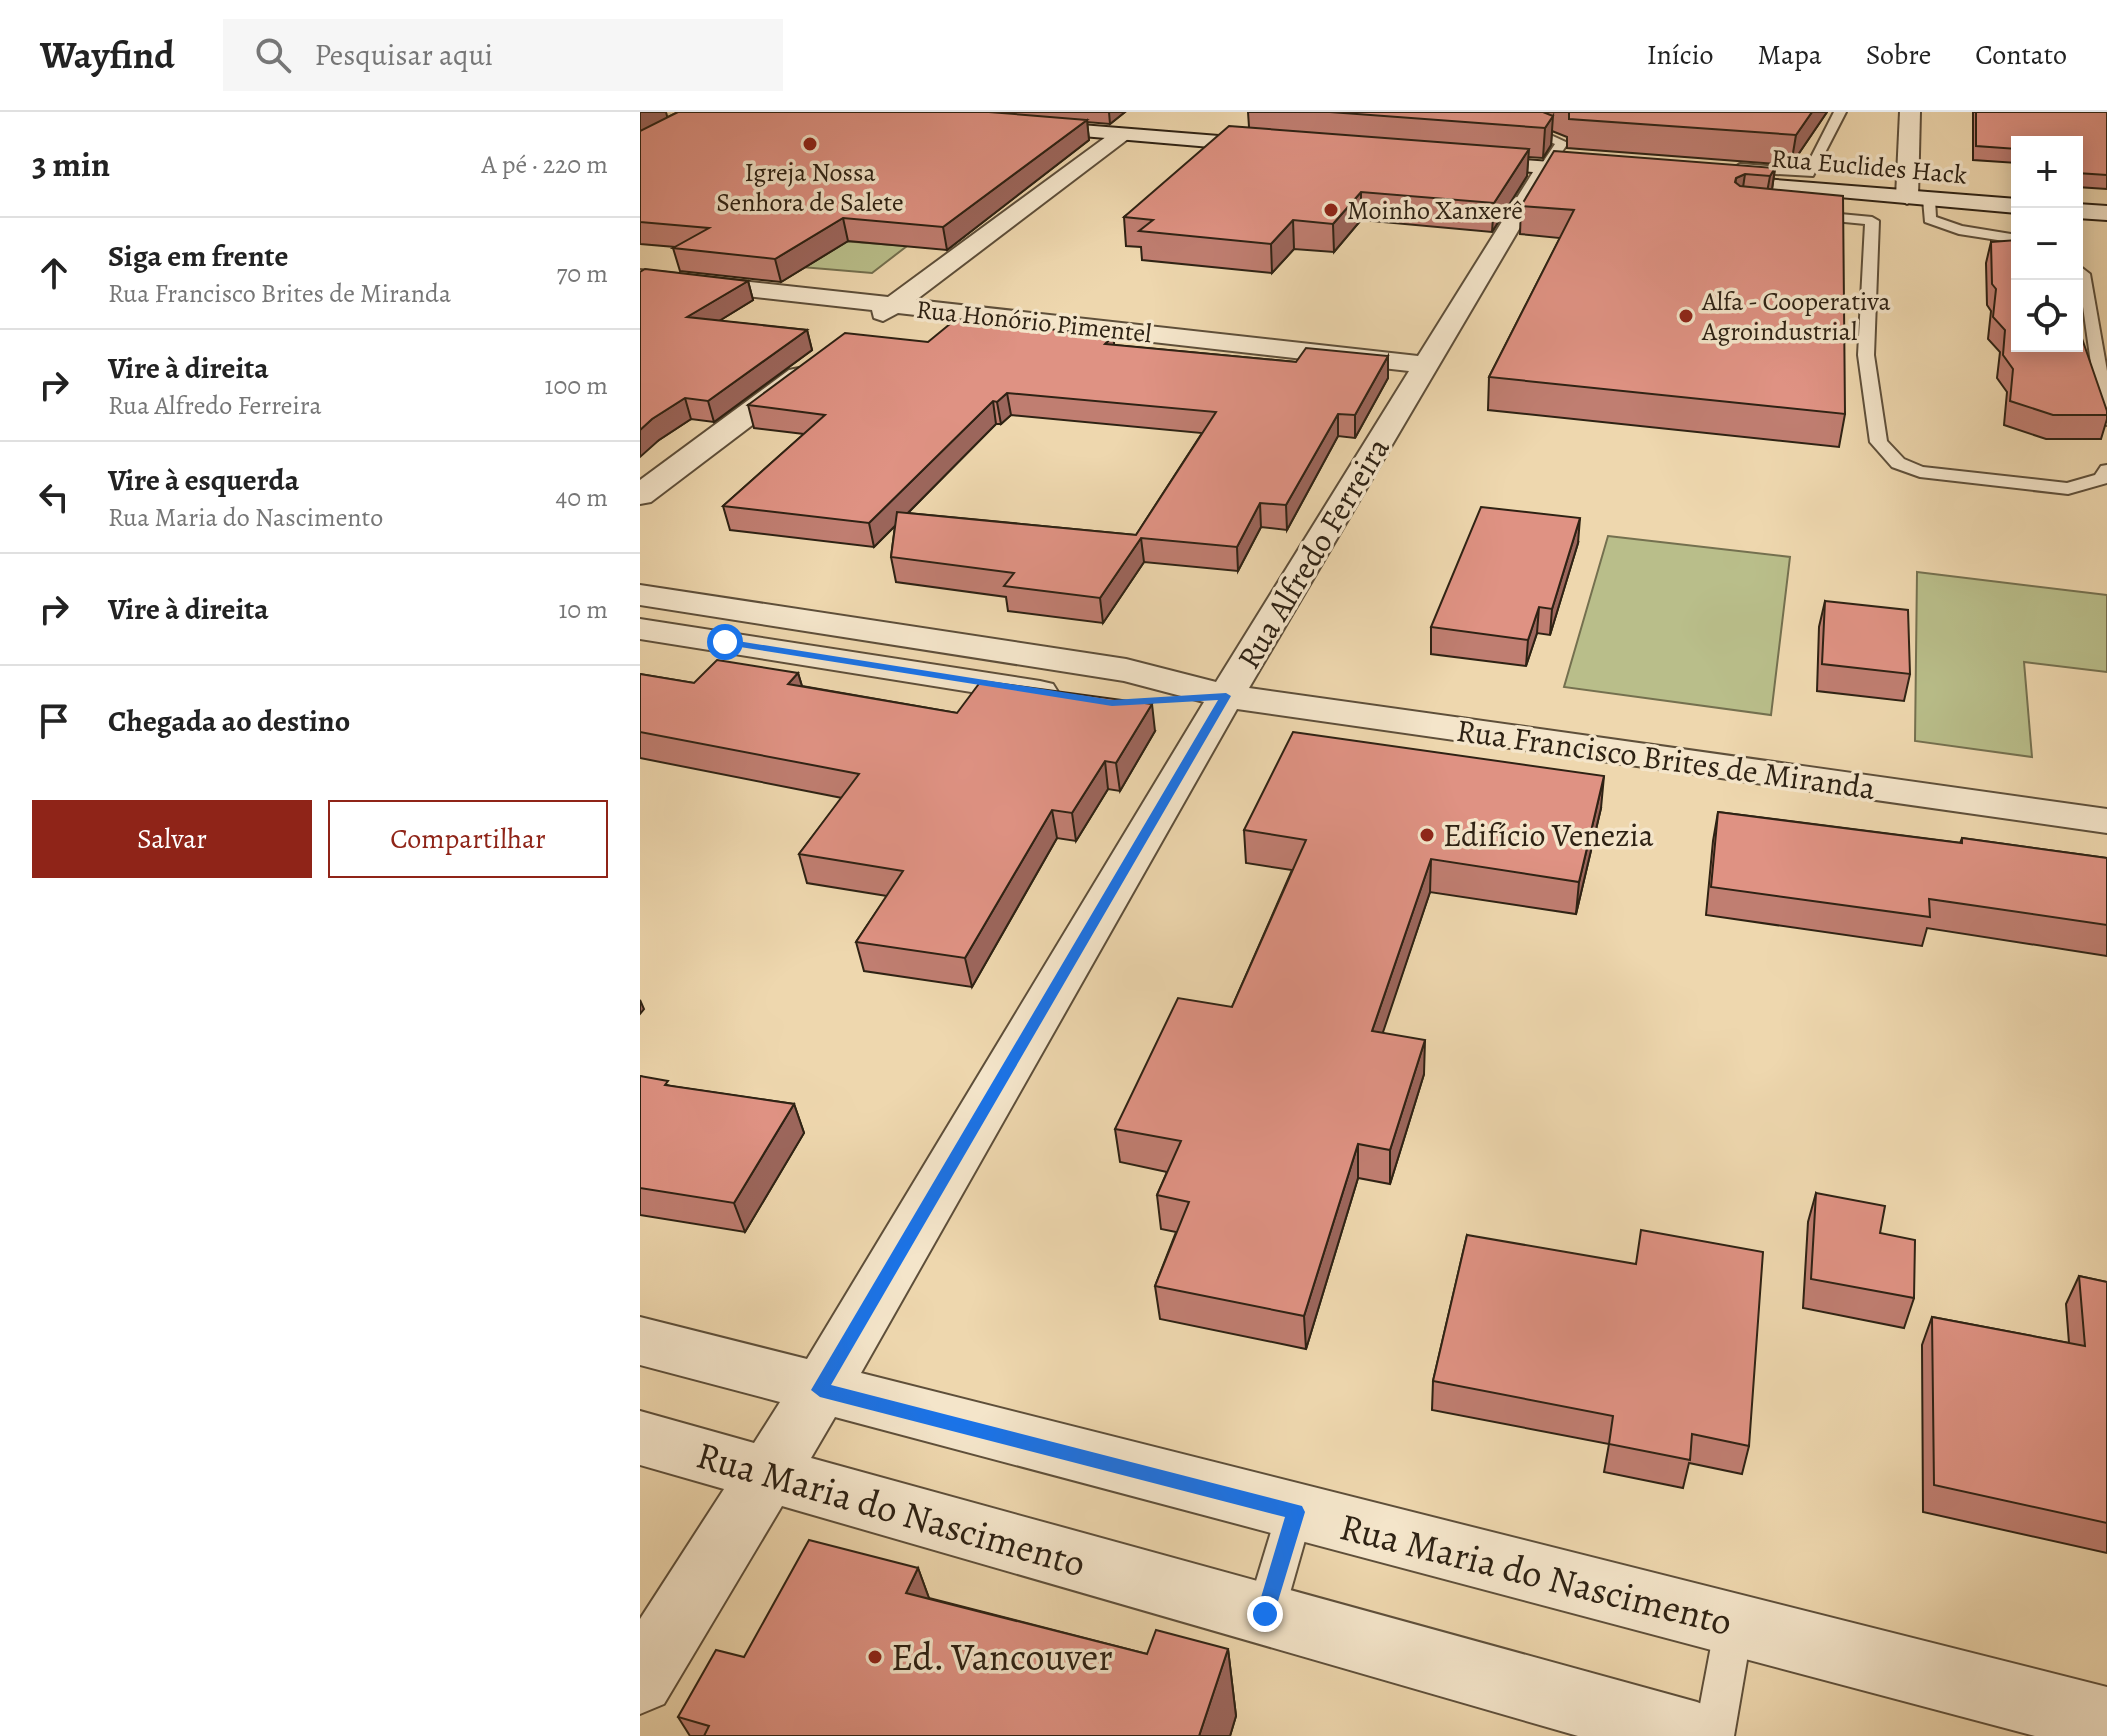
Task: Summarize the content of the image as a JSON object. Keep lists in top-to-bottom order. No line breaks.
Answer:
{"streets":{"street":["Rua Euclides Hack","Rua Honório Pimentel","Rua Alfredo Ferreira","Rua Francisco Brites de Miranda","Rua Maria do Nascimento"]},"crossings":[["Rua Honório Pimentel","Rua Alfredo Ferreira"],["Rua Alfredo Ferreira","Rua Francisco Brites de Miranda"],["Rua Alfredo Ferreira","Rua Maria do Nascimento"]],"places":["Igreja Nossa Senhora de Salete","Moinho Xanxerê","Alfa - Cooperativa Agroindustrial","Edifício Venezia","Ed. Vancouver"],"page":{"header":"Wayfind","search":"Pesquisar aqui","nav":["Início","Mapa","Sobre","Contato"],"heading":["3 min","A pé · 220 m"],"map_buttons":["+","−"],"list":[["Siga em frente","Rua Francisco Brites de Miranda","70 m"],["Vire à direita","Rua Alfredo Ferreira","100 m"],["Vire à esquerda","Rua Maria do Nascimento","40 m"],["Vire à direita","10 m"],"Chegada ao destino"],"buttons":["Salvar","Compartilhar"]}}
